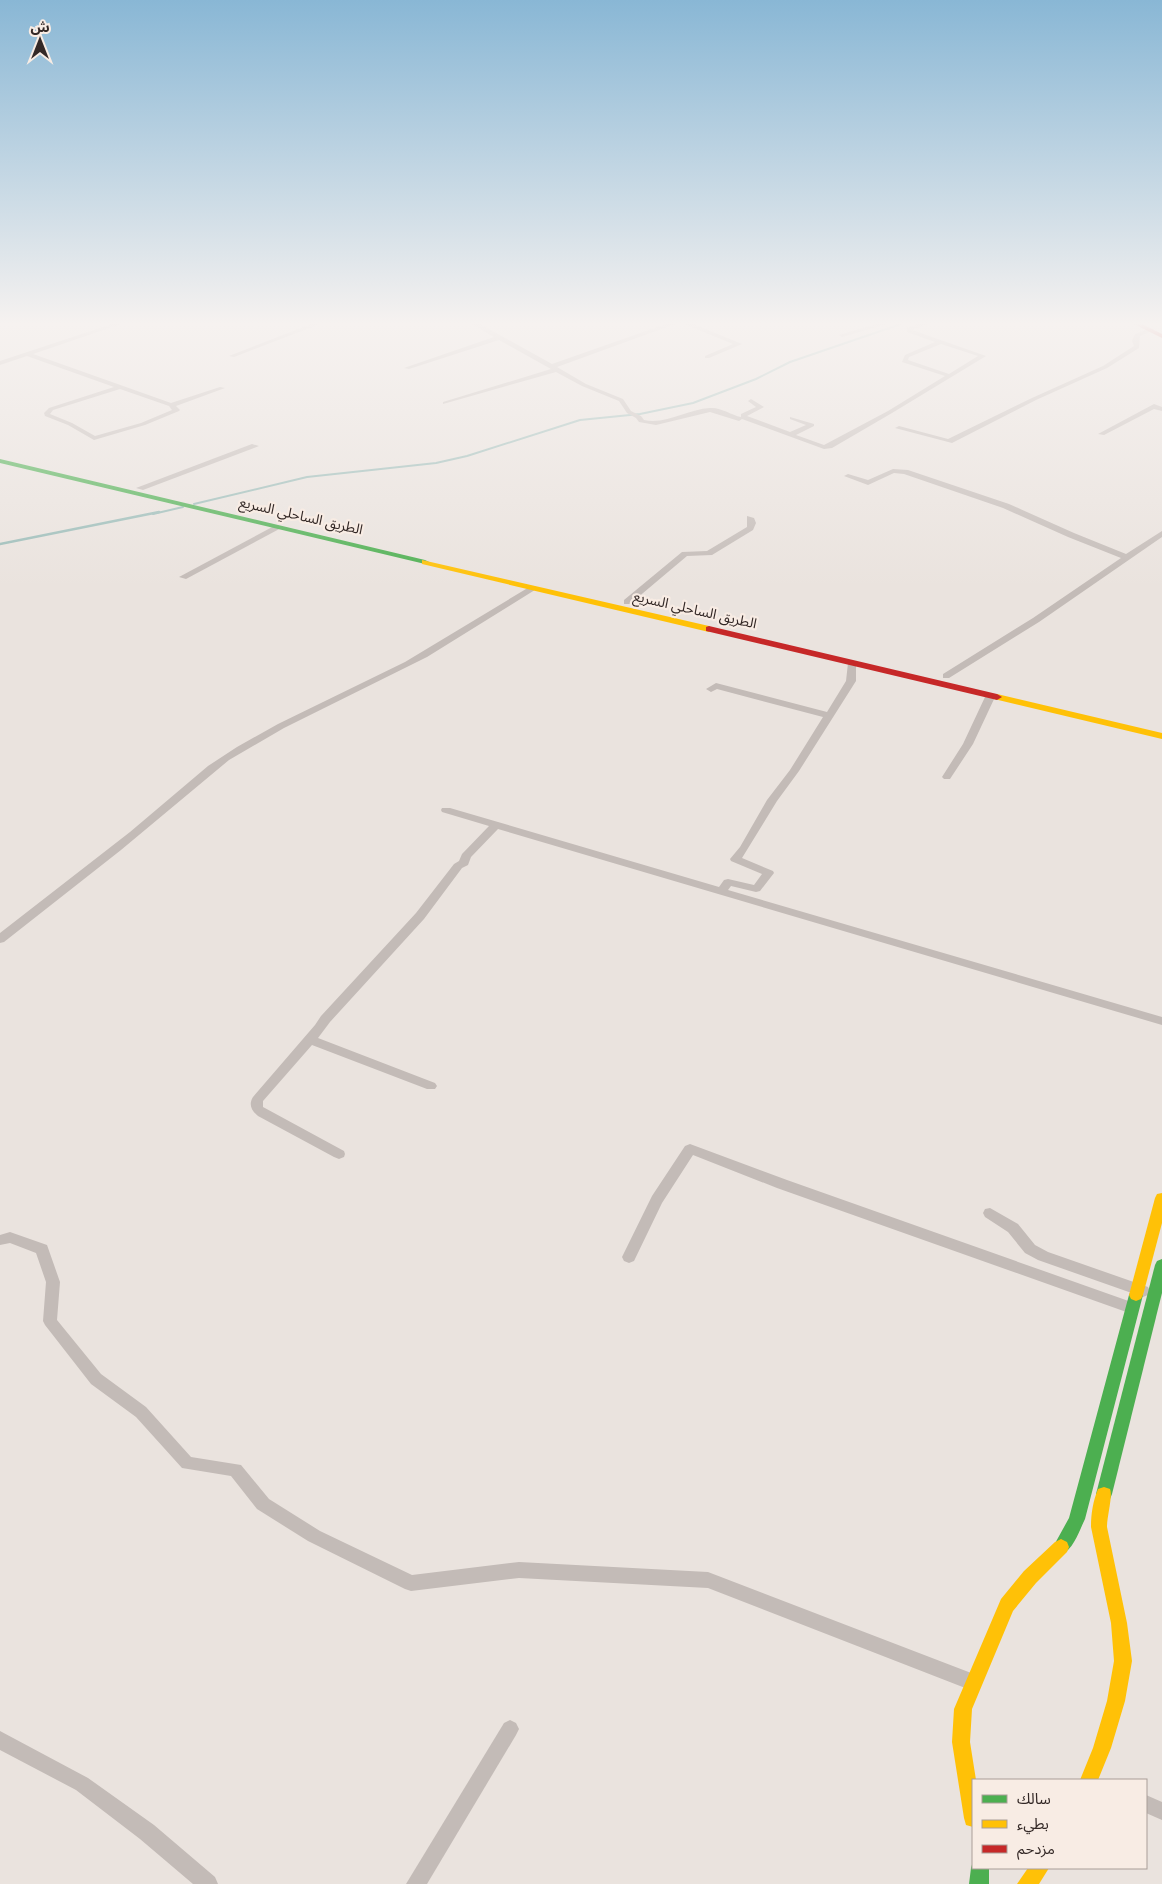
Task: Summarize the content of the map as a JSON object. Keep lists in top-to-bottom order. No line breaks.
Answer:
{"streets":{"main road":["الطريق الساحلي السريع"]},"legend":["سالك","بطيء","مزدحم"],"north":"top"}
